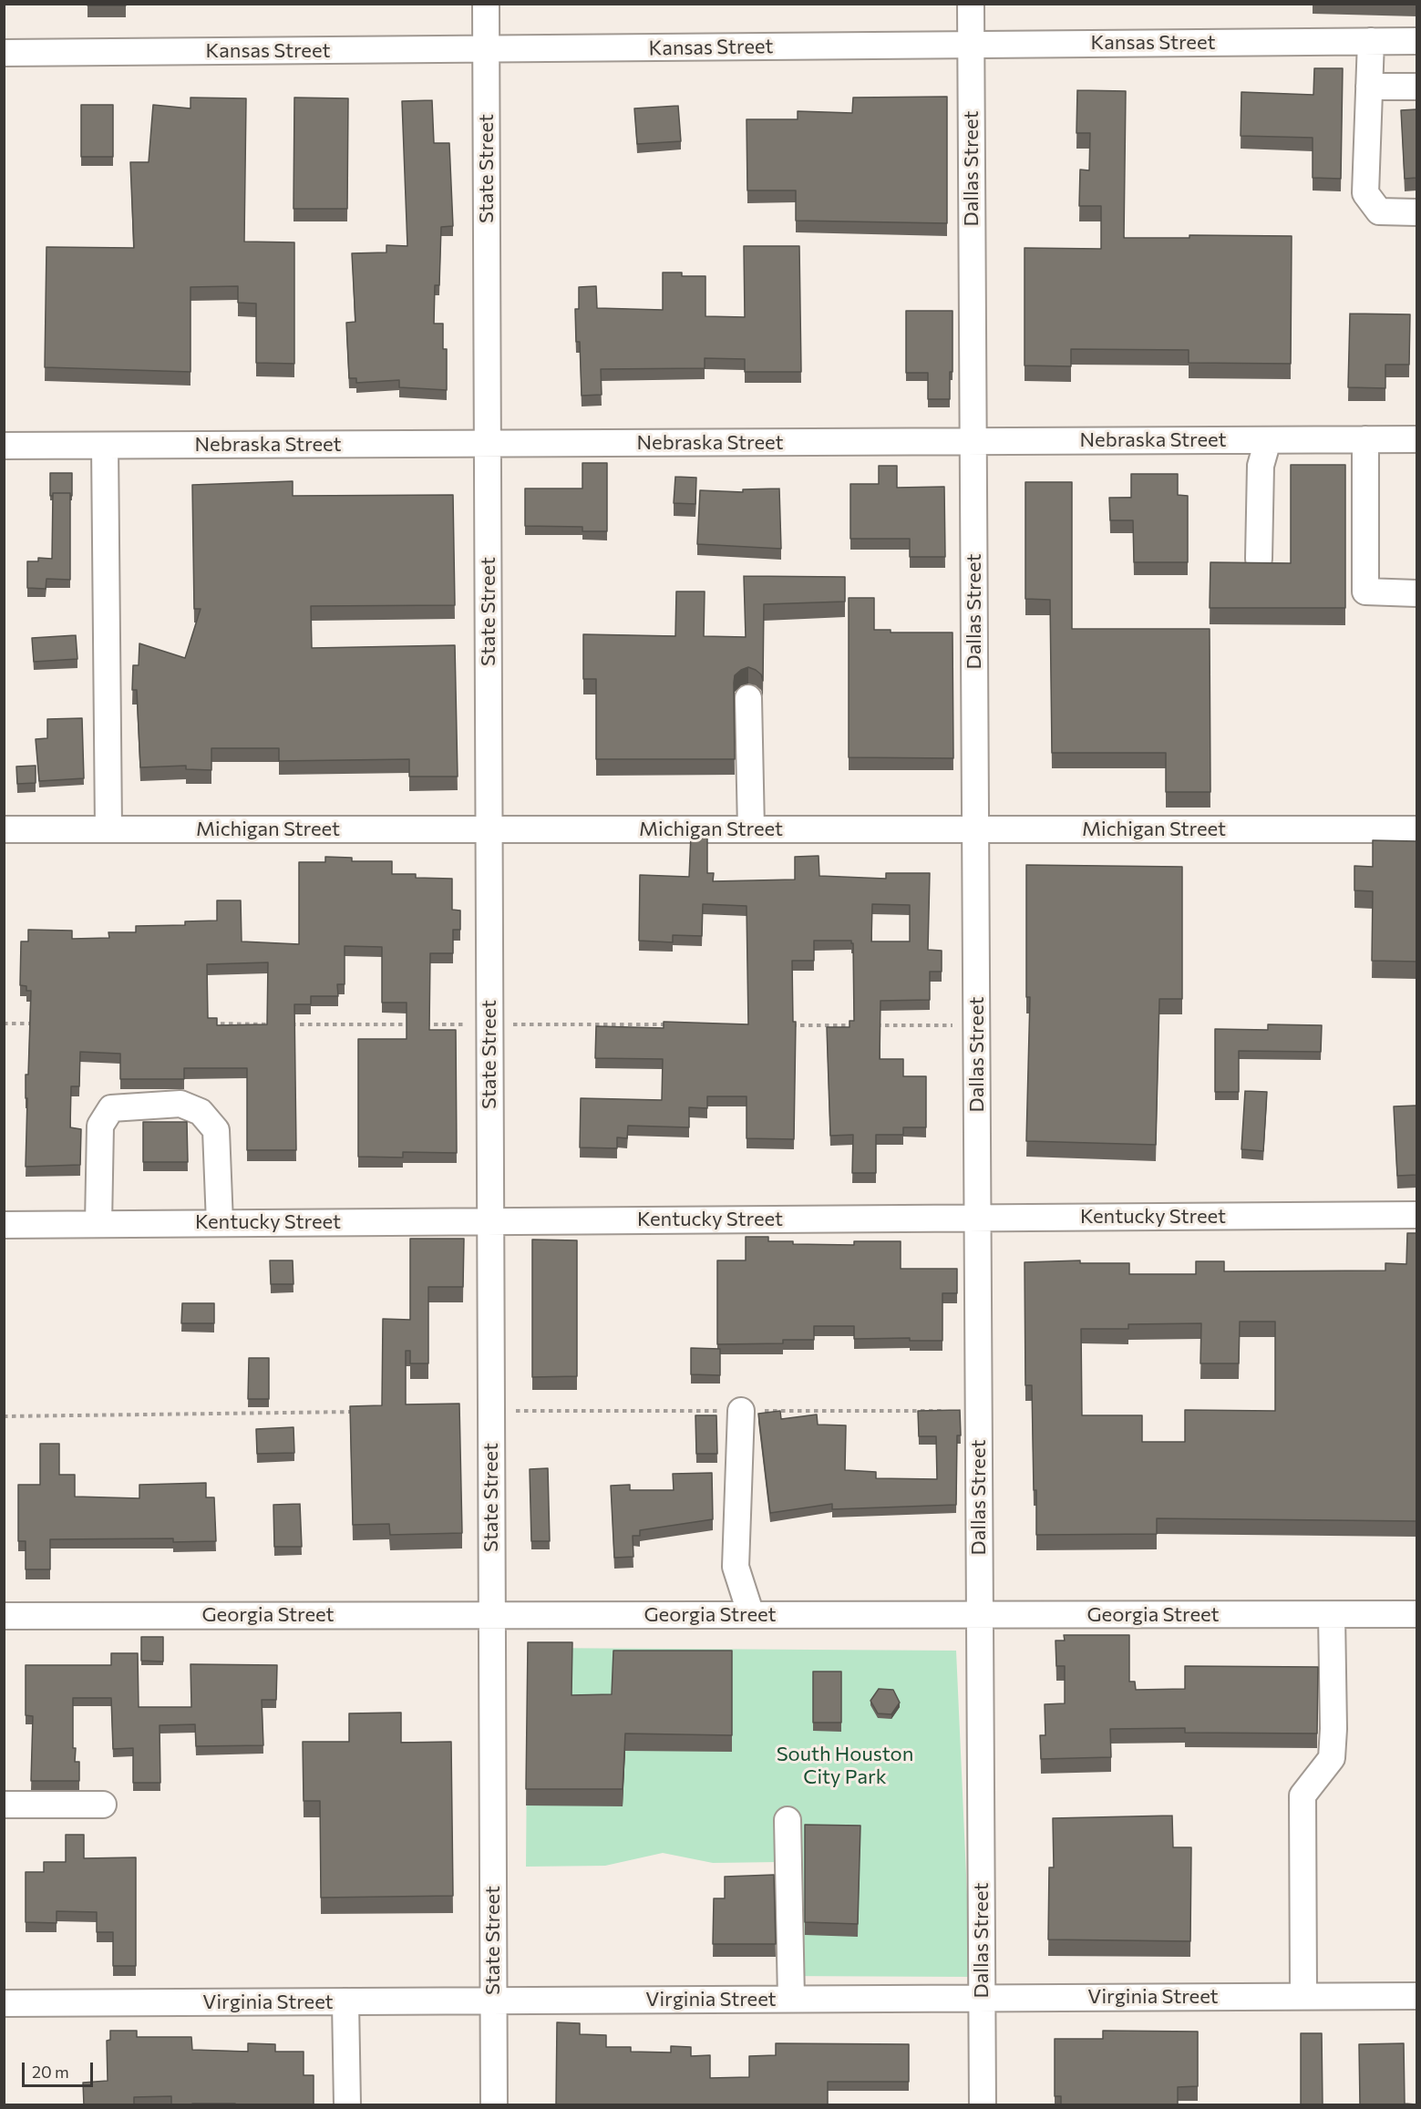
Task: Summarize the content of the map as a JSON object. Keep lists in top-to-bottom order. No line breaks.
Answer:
{"streets":{"street":["Kansas Street","State Street","Dallas Street","Nebraska Street","Michigan Street","Kentucky Street","Georgia Street","Virginia Street"]},"crossings":[["Kansas Street","State Street"],["Kansas Street","Dallas Street"],["State Street","Nebraska Street"],["State Street","Michigan Street"],["State Street","Kentucky Street"],["State Street","Georgia Street"],["State Street","Virginia Street"],["Dallas Street","Nebraska Street"],["Dallas Street","Michigan Street"],["Dallas Street","Kentucky Street"],["Dallas Street","Georgia Street"],["Dallas Street","Virginia Street"]],"parks":["South Houston City Park"],"scale_bar":"20 m"}
